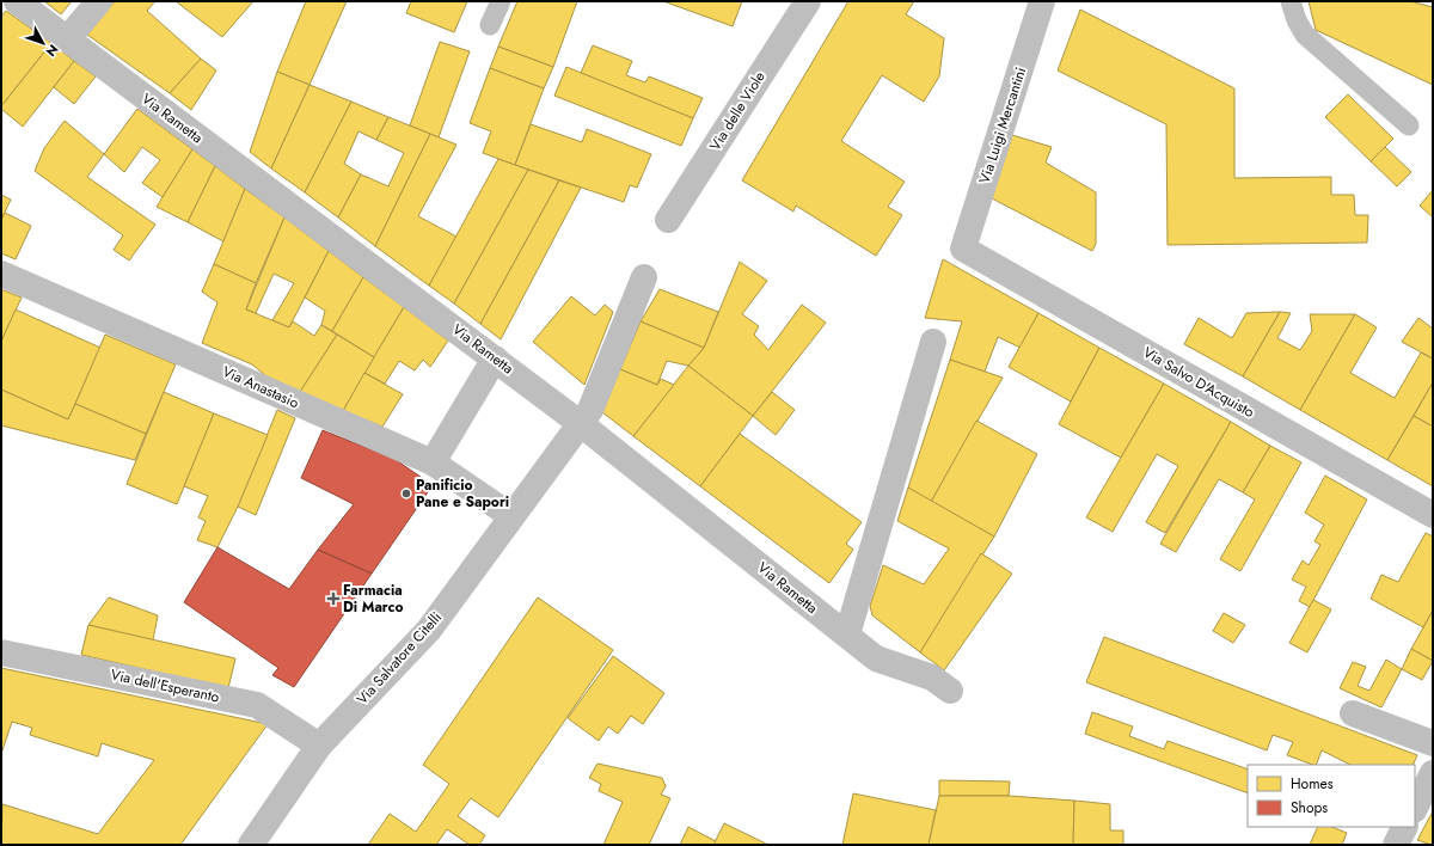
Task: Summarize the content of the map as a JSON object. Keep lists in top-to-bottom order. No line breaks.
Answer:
{"streets":{"street":["Via delle Viole","Via Rametta","Via Luigi Mercantini","Via Salvo D'Acquisto","Via Anastasio","Via Salvatore Citelli","Via dell'Esperanto"]},"crossings":[["Via Rametta","Via Salvatore Citelli"],["Via Luigi Mercantini","Via Salvo D'Acquisto"],["Via Anastasio","Via Salvatore Citelli"],["Via Salvatore Citelli","Via dell'Esperanto"]],"places":{"other":["Panificio Pane e Sapori"],"health":["Farmacia Di Marco"]},"legend":["Homes","Shops"],"north":"bottom right"}
